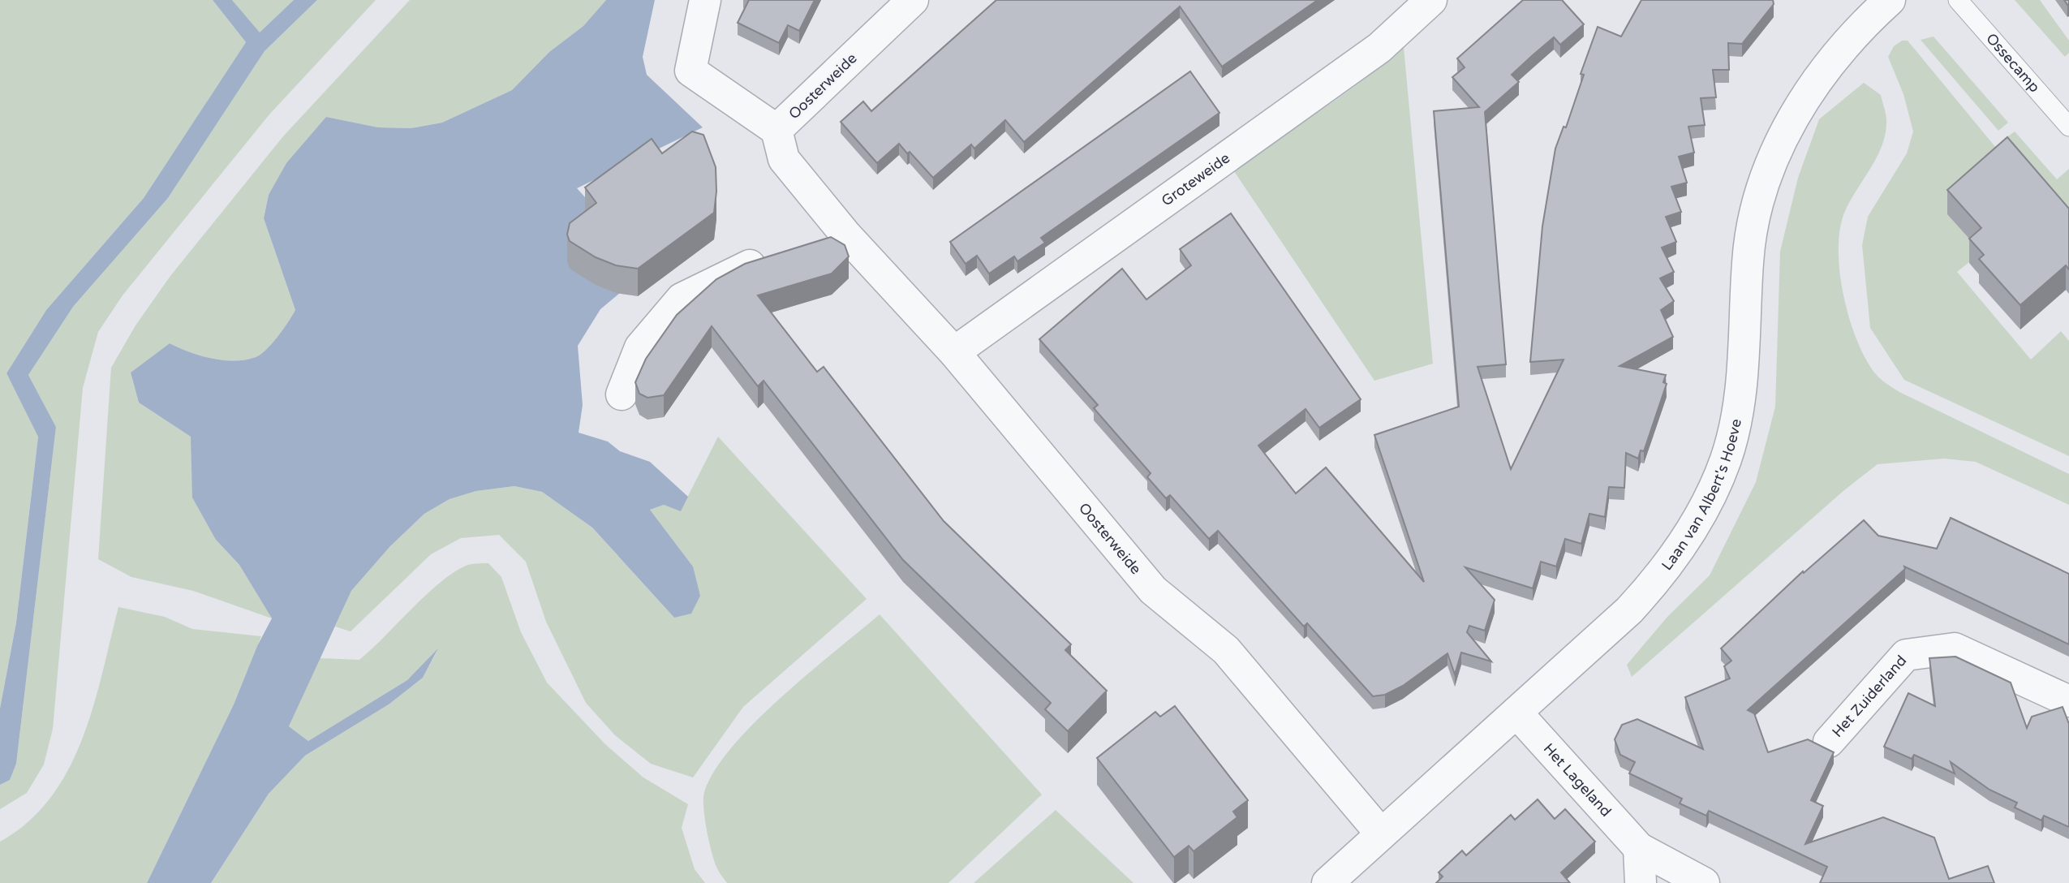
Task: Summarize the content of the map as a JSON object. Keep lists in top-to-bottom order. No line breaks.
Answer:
{"streets":{"street":["Oosterweide","Groteweide","Laan van Albert's Hoeve","Het Zuiderland","Het Lageland"],"lane":["Ossecamp"]},"crossings":[["Oosterweide","Groteweide"],["Oosterweide","Laan van Albert's Hoeve"],["Laan van Albert's Hoeve","Het Lageland"]]}
